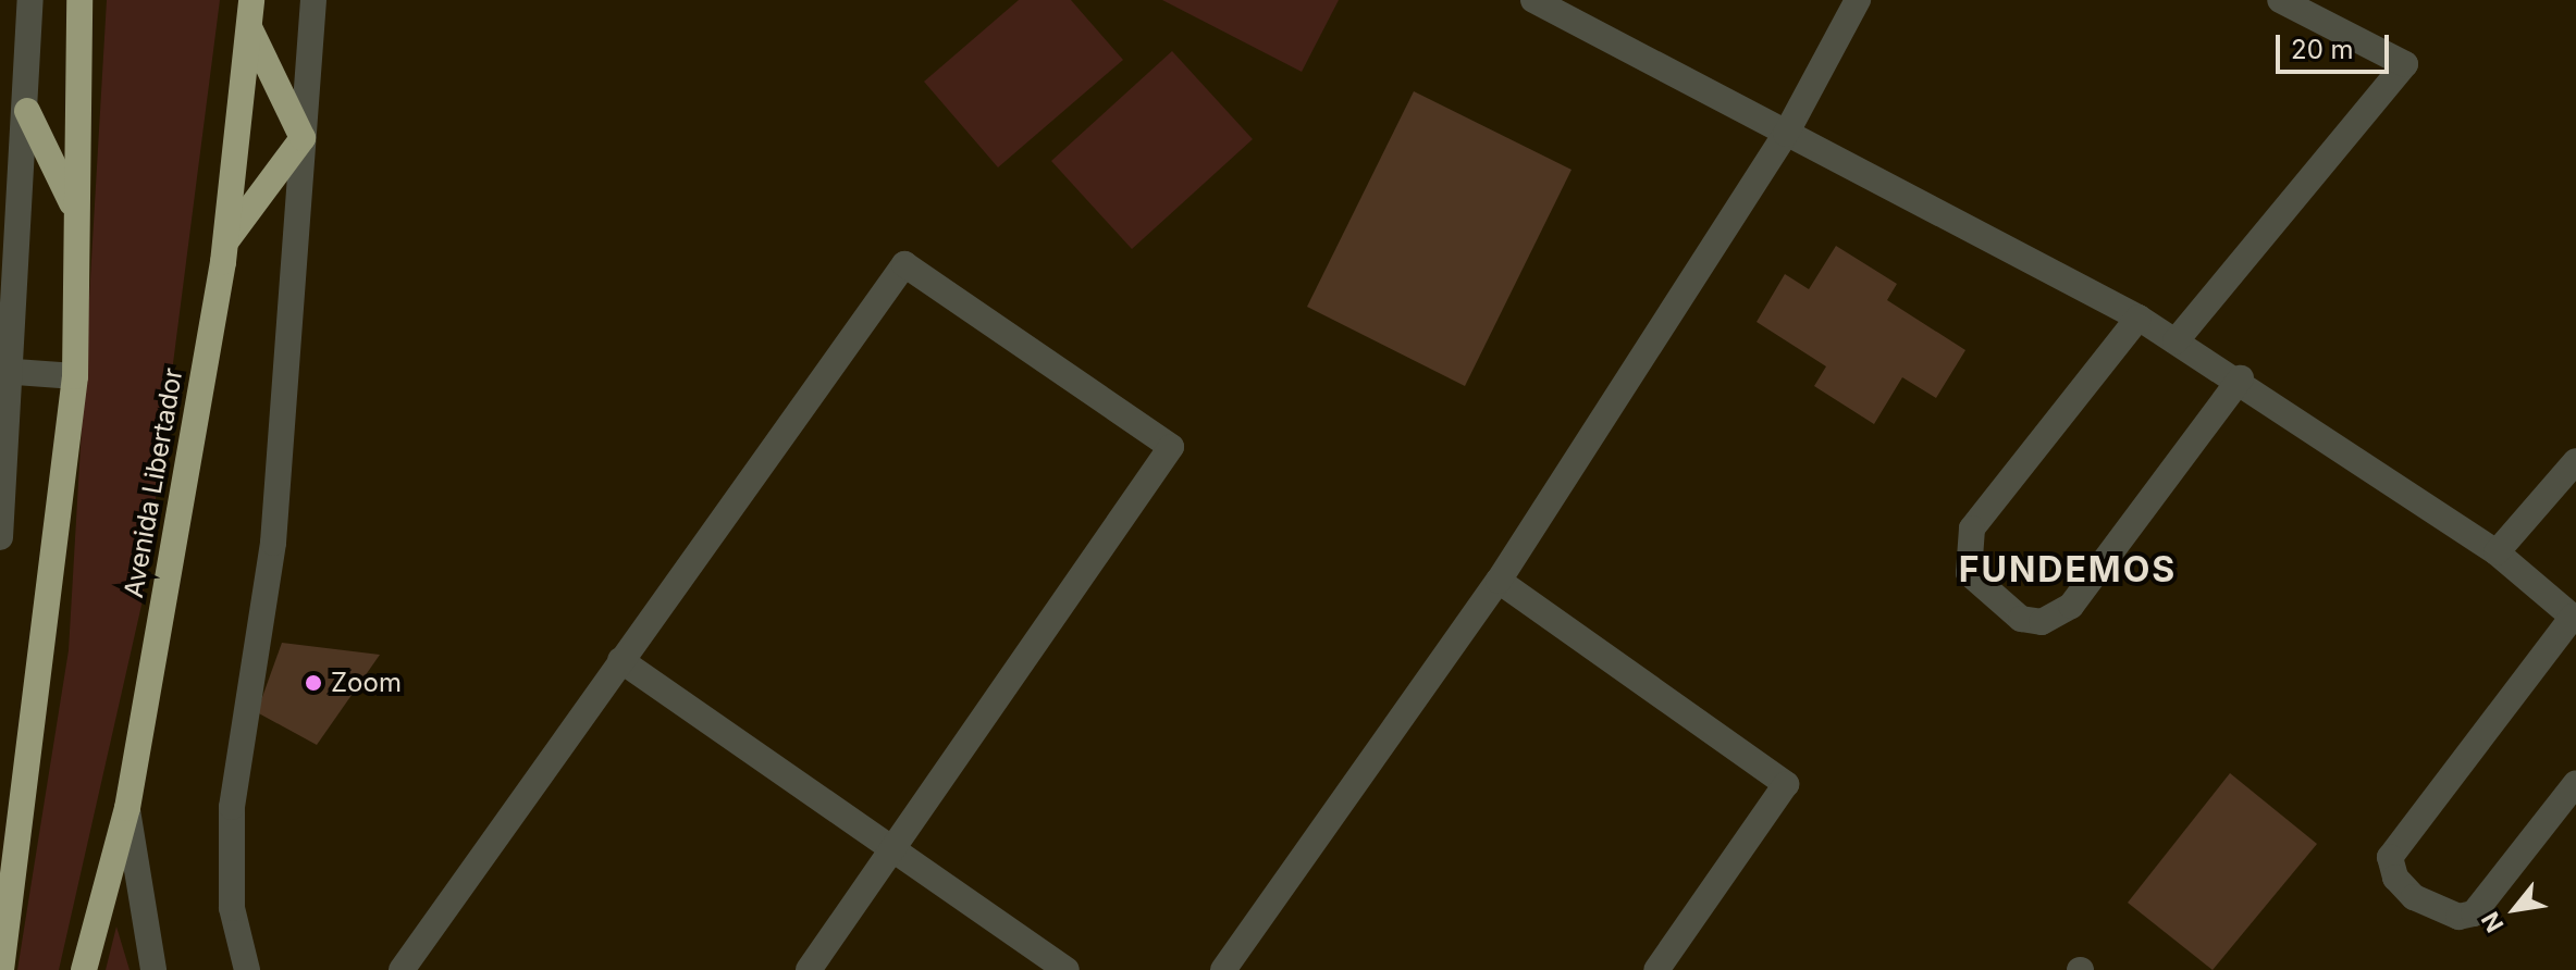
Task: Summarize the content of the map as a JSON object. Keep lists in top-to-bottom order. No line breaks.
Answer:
{"streets":{"highway":["Avenida Libertador"]},"districts":["FUNDEMOS"],"places":["Zoom"],"scale_bar":"20 m","north":"bottom left"}
